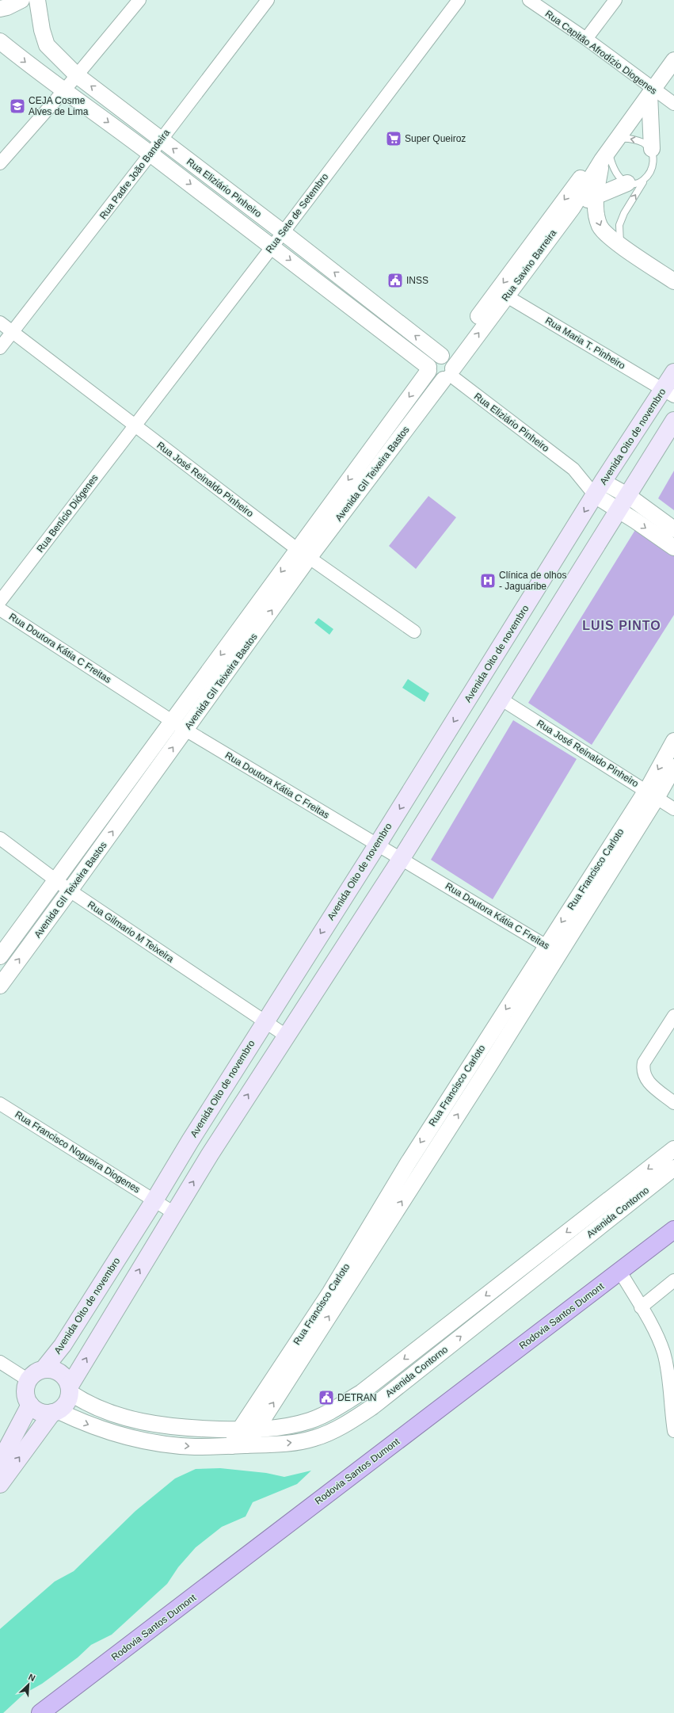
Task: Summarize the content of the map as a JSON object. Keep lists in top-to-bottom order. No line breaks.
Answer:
{"streets":{"highway":["Rodovia Santos Dumont"],"main road":["Avenida Oito de novembro"],"street":["Rua Capitão Afrodízio Diogenes","Rua Padre João Bandeira","Rua Eliziário Pinheiro","Rua Sete de Setembro","Rua Savino Barreira","Rua Maria T. Pinheiro","Avenida GIl Teixeira Bastos","Rua José Reinaldo Pinheiro","Rua Benício Diógenes","Rua Doutora Kátia C Freitas","Rua Francisco Carloto","Rua Gilmario M Teixeira","Rua Francisco Nogueira Diogenes","Avenida Contorno"]},"crossings":[["Rua Capitão Afrodízio Diogenes","Rua Savino Barreira"],["Rua Padre João Bandeira","Rua Eliziário Pinheiro"],["Rua Padre João Bandeira","Rua José Reinaldo Pinheiro"],["Rua Eliziário Pinheiro","Rua Sete de Setembro"],["Rua Eliziário Pinheiro","Rua Savino Barreira"],["Rua Eliziário Pinheiro","Avenida Oito de novembro"],["Rua Eliziário Pinheiro","Avenida GIl Teixeira Bastos"],["Rua Sete de Setembro","Rua José Reinaldo Pinheiro"],["Rua Sete de Setembro","Rua Benício Diógenes"],["Rua Savino Barreira","Rua Maria T. Pinheiro"],["Rua Savino Barreira","Avenida GIl Teixeira Bastos"],["Rua Maria T. Pinheiro","Avenida Oito de novembro"],["Avenida Oito de novembro","Rua Doutora Kátia C Freitas"],["Avenida Oito de novembro","Rua Gilmario M Teixeira"],["Avenida Oito de novembro","Rua Francisco Nogueira Diogenes"],["Avenida Oito de novembro","Avenida Contorno"],["Avenida GIl Teixeira Bastos","Rua José Reinaldo Pinheiro"],["Avenida GIl Teixeira Bastos","Rua Doutora Kátia C Freitas"],["Avenida GIl Teixeira Bastos","Rua Gilmario M Teixeira"],["Rua José Reinaldo Pinheiro","Rua Benício Diógenes"],["Rua José Reinaldo Pinheiro","Rua Francisco Carloto"],["Rua Doutora Kátia C Freitas","Rua Francisco Carloto"],["Rua Francisco Carloto","Avenida Contorno"]],"districts":["LUIS PINTO"],"places":{"school or university":["CEJA Cosme Alves de Lima"],"supermarket":["Super Queiroz"],"public building":["INSS","DETRAN"],"hospital":["Clínica de olhos - Jaguaribe"]},"north":"top right"}
